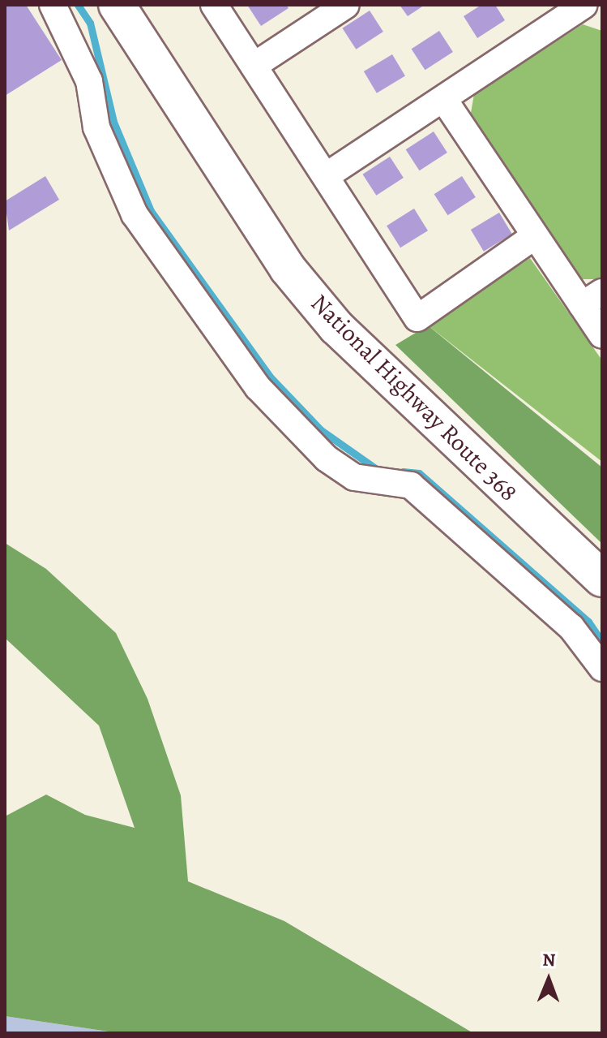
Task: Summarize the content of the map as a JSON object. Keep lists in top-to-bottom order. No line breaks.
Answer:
{"streets":{"highway":["National Highway Route 368"]},"north":"top"}
